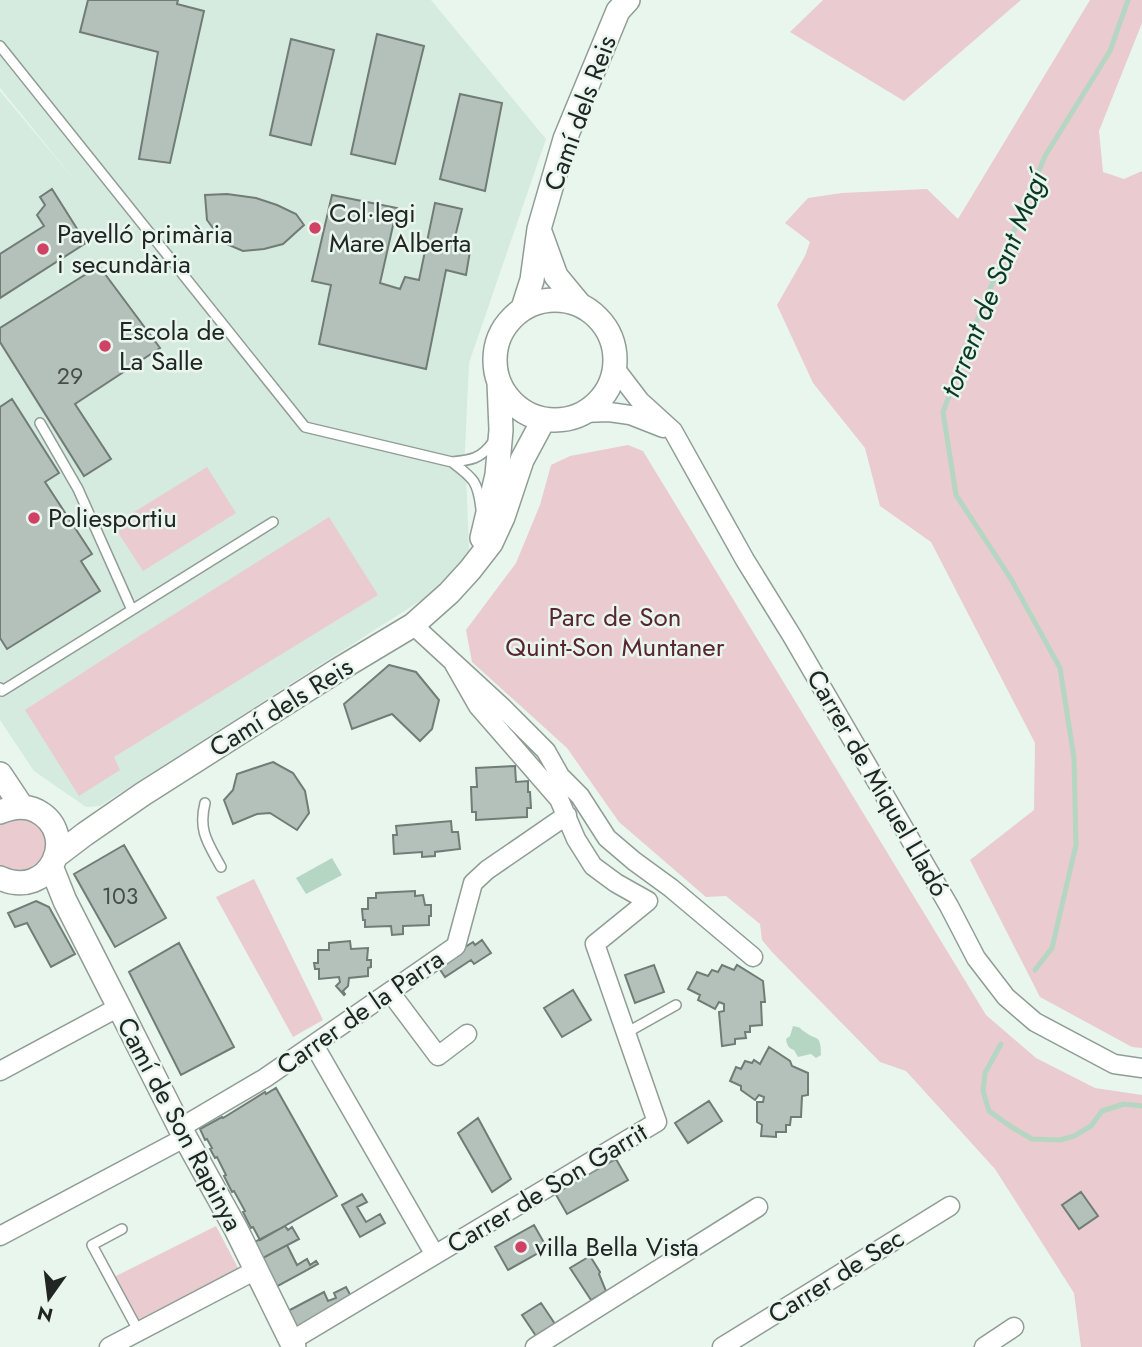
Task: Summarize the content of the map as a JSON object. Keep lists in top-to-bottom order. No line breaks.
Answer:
{"streets":{"street":["Camí dels Reis","Carrer de Miquel Lladó","Carrer de la Parra","Camí de Son Rapinya","Carrer de Son Garrit","Carrer de Sec"]},"crossings":[["Camí dels Reis","Carrer de Miquel Lladó"],["Camí dels Reis","Camí de Son Rapinya"],["Carrer de la Parra","Camí de Son Rapinya"],["Carrer de la Parra","Carrer de Son Garrit"],["Camí de Son Rapinya","Carrer de Son Garrit"]],"water":["torrent de Sant Magí"],"parks":["Parc de Son Quint-Son Muntaner"],"places":["Col·legi Mare Alberta","Pavelló primària i secundària","Escola de La Salle","Poliesportiu","villa Bella Vista"],"house_numbers":["29","103"],"north":"bottom"}
